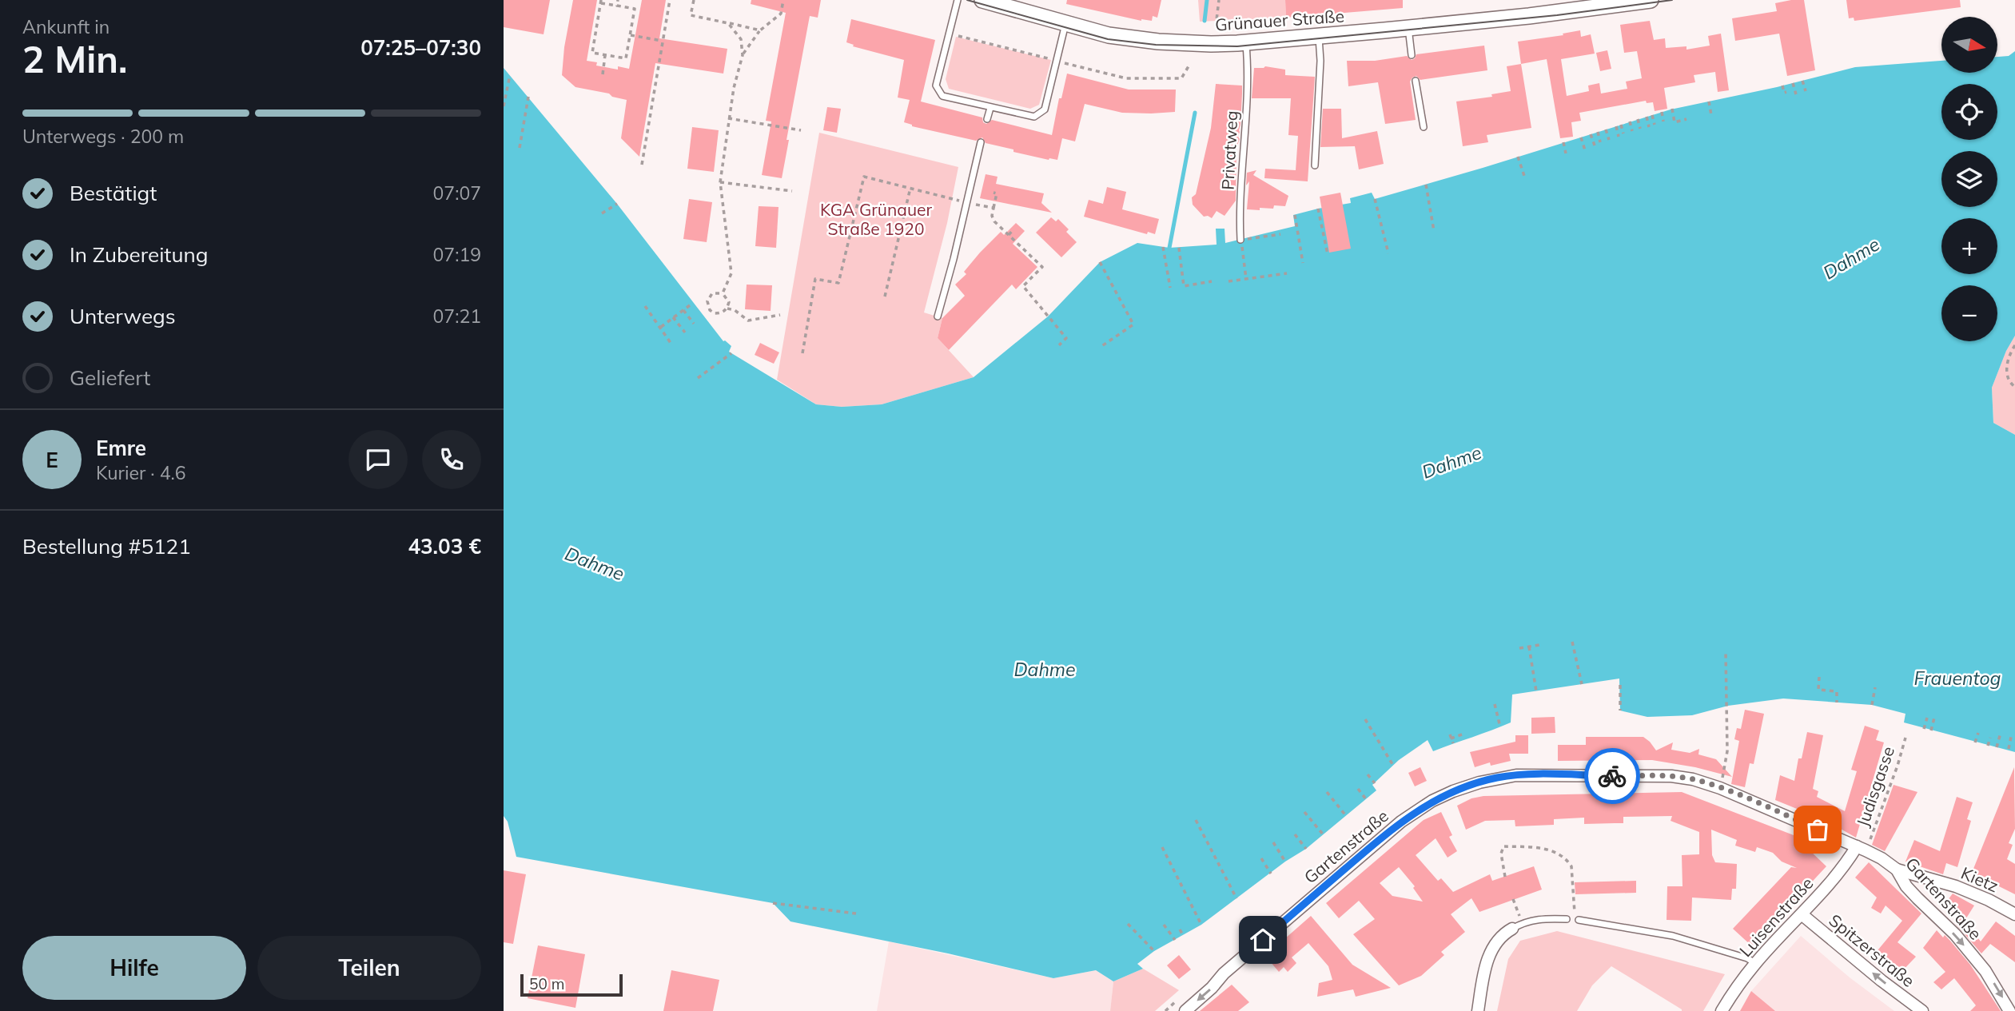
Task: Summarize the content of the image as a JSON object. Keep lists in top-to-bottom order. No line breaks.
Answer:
{"streets":{"main road":["Grünauer Straße"],"street":["Gartenstraße","Kietz","Luisenstraße","Spitzerstraße"],"lane":["Privatweg"],"path":["Judisgasse"]},"crossings":[["Grünauer Straße","Privatweg"],["Judisgasse","Gartenstraße"],["Judisgasse","Luisenstraße"],["Gartenstraße","Kietz"],["Gartenstraße","Luisenstraße"],["Luisenstraße","Spitzerstraße"]],"one_way":["Spitzerstraße"],"water":["Dahme","Frauentog"],"parks":["KGA Grünauer Straße 1920"],"scale_bar":"50 m","north":"right","page":{"heading":["2 Min.","Ankunft in","07:25–07:30"],"panel":["Emre","Kurier · 4.6","Bestellung #5121","43.03 €"],"map_buttons":["+","−"],"bar":"Unterwegs · 200 m","list":[["Bestätigt","07:07"],["In Zubereitung","07:19"],["Unterwegs","07:21"],"Geliefert"],"round":"E","buttons":["Hilfe","Teilen"],"scale":"50 m"}}
